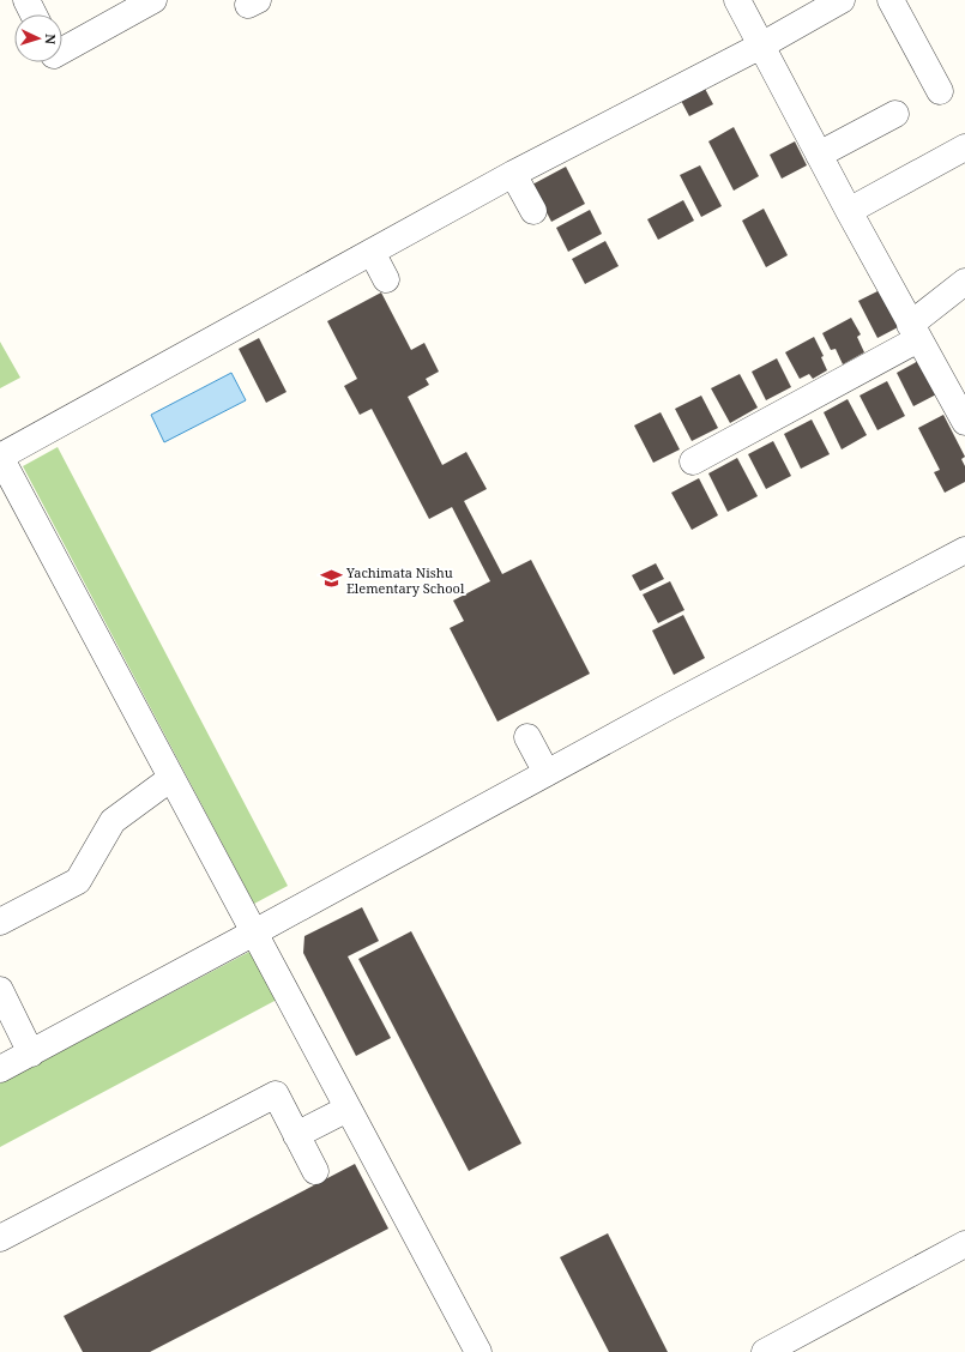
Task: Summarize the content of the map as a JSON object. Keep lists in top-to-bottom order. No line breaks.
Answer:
{"places":{"school or university":["Yachimata Nishu Elementary School"]},"north":"right"}
